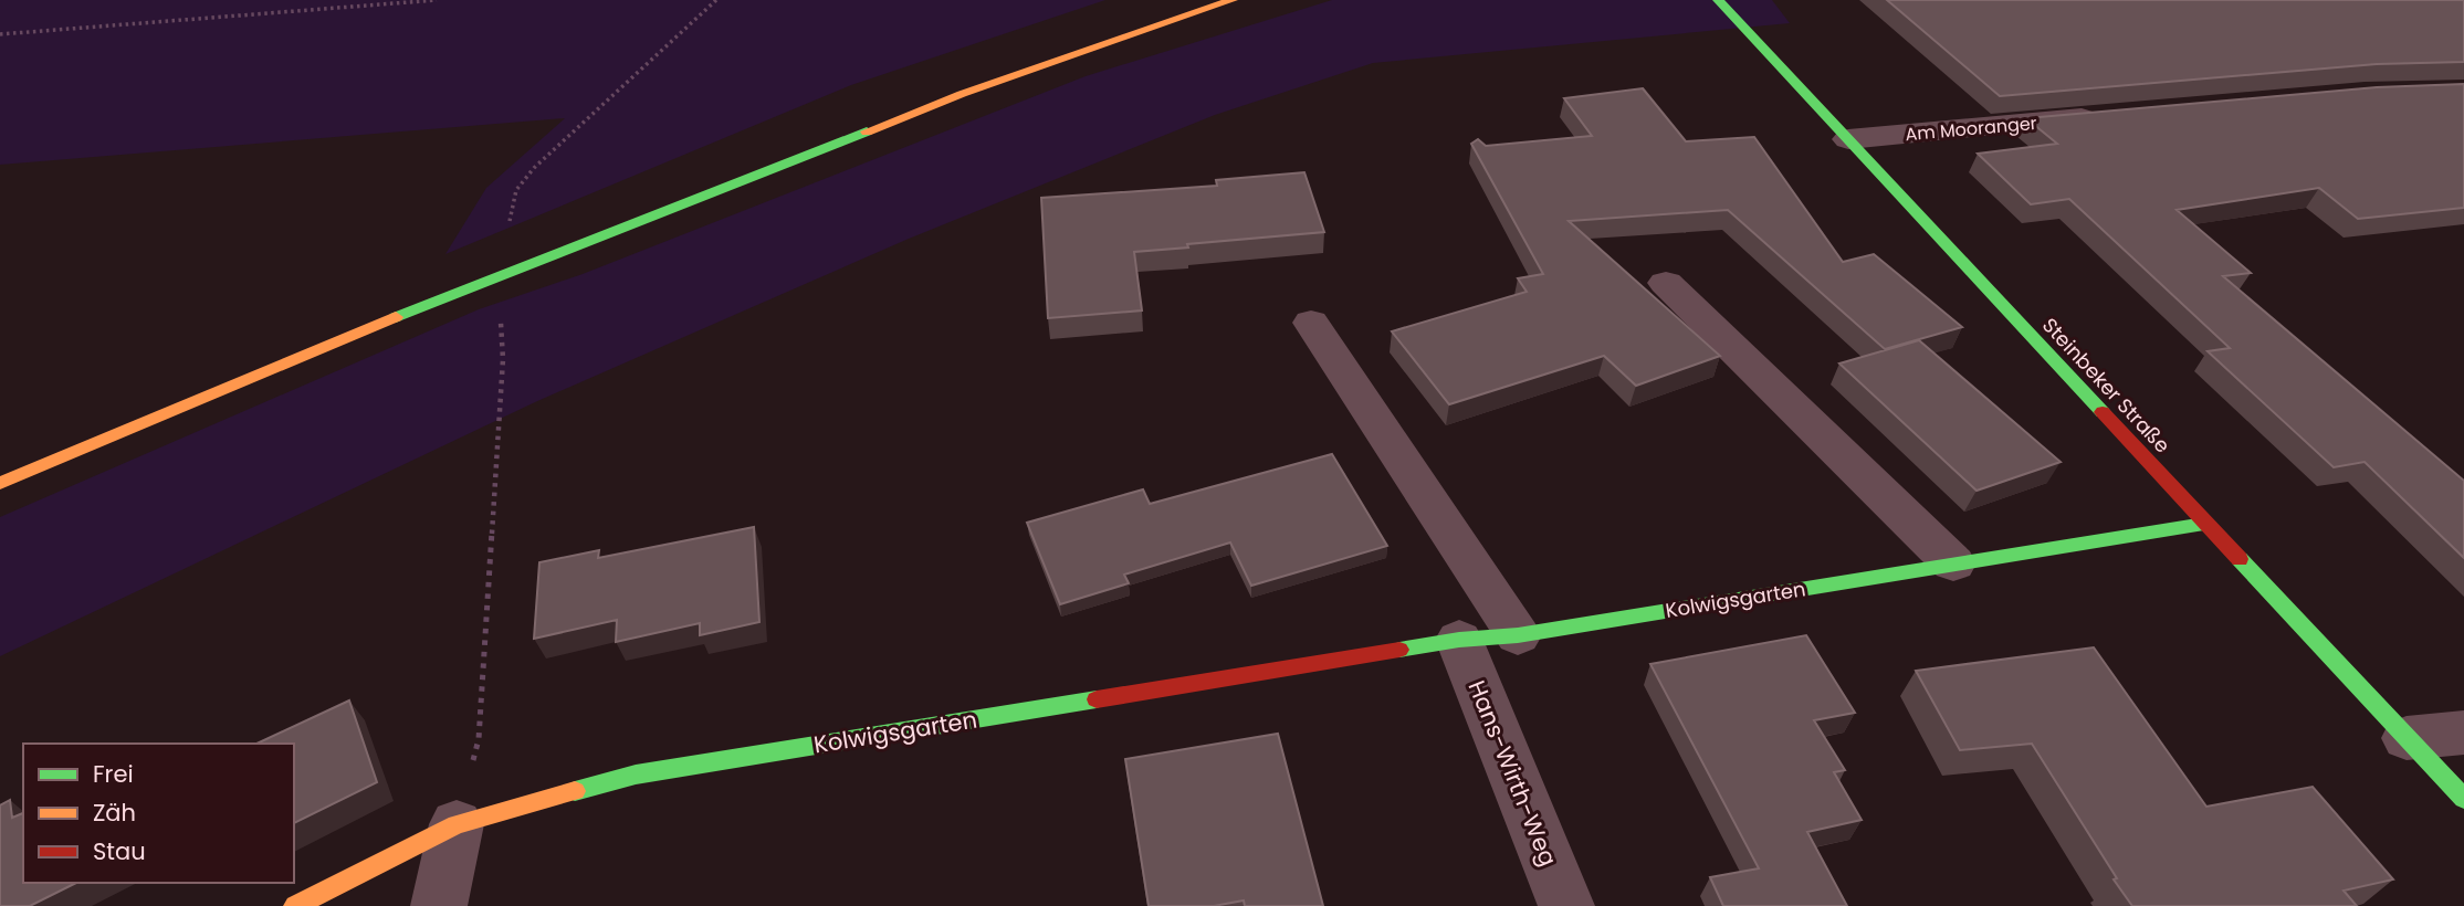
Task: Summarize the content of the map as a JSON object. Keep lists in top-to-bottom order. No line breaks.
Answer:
{"streets":{"street":["Am Mooranger","Steinbeker Straße","Kolwigsgarten","Hans-Wirth-Weg"]},"crossings":[["Am Mooranger","Steinbeker Straße"],["Steinbeker Straße","Kolwigsgarten"],["Kolwigsgarten","Hans-Wirth-Weg"]],"legend":["Frei","Zäh","Stau"]}
